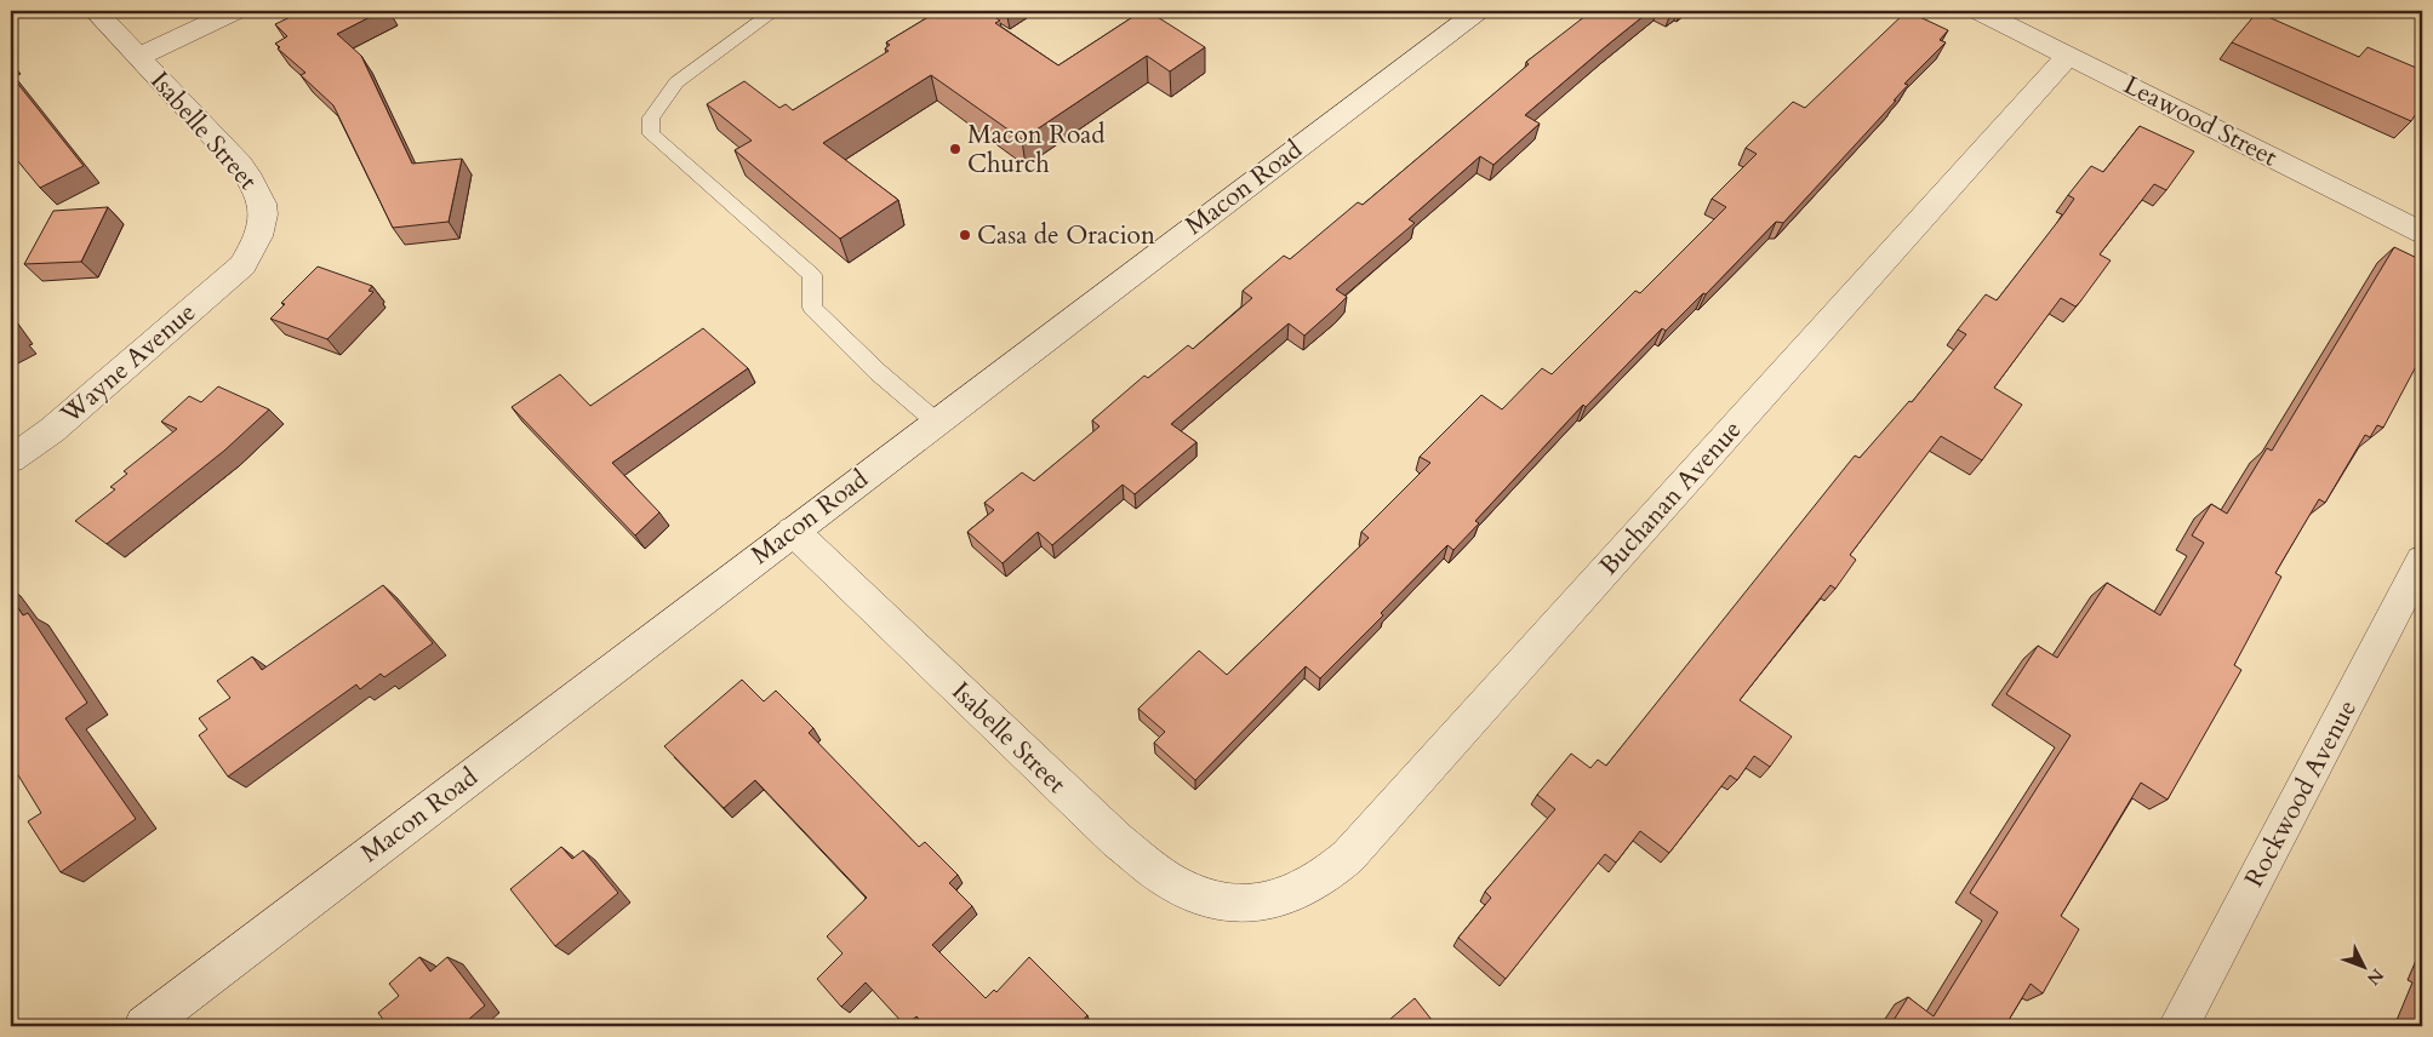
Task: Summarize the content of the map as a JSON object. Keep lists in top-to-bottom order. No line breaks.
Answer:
{"streets":{"street":["Leawood Street","Isabelle Street","Macon Road","Wayne Avenue","Buchanan Avenue","Rockwood Avenue"]},"crossings":[["Leawood Street","Buchanan Avenue"],["Isabelle Street","Macon Road"],["Isabelle Street","Wayne Avenue"],["Isabelle Street","Buchanan Avenue"]],"places":["Macon Road Church","Casa de Oracion"],"north":"bottom right"}
